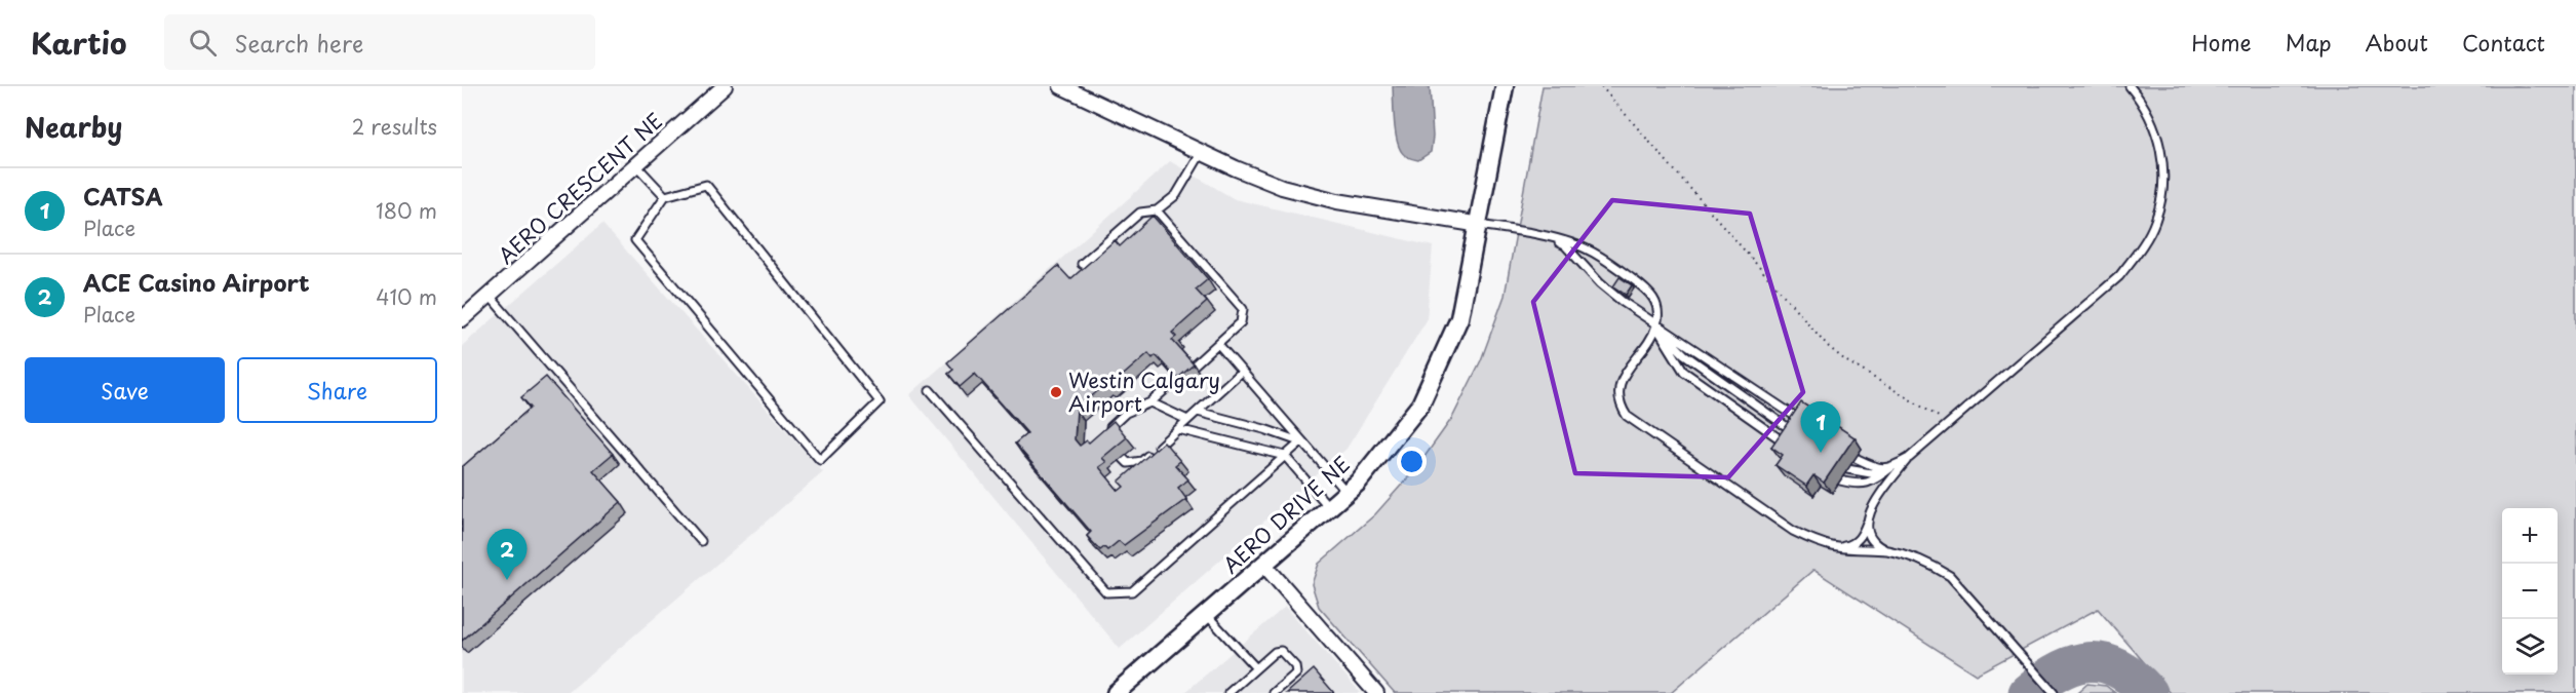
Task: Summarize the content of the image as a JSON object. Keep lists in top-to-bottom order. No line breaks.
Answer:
{"streets":{"street":["AERO CRESCENT NE","AERO DRIVE NE"]},"places":["Westin Calgary Airport"],"page":{"header":"Kartio","search":"Search here","nav":["Home","Map","About","Contact"],"heading":["Nearby","2 results"],"list":[{"mark":"1","name":"CATSA","note":"Place","value":"180 m"},{"mark":"2","name":"ACE Casino Airport","note":"Place","value":"410 m"}],"buttons":["Save","Share"],"pins":["1","2"],"map_buttons":["+","−"]}}
